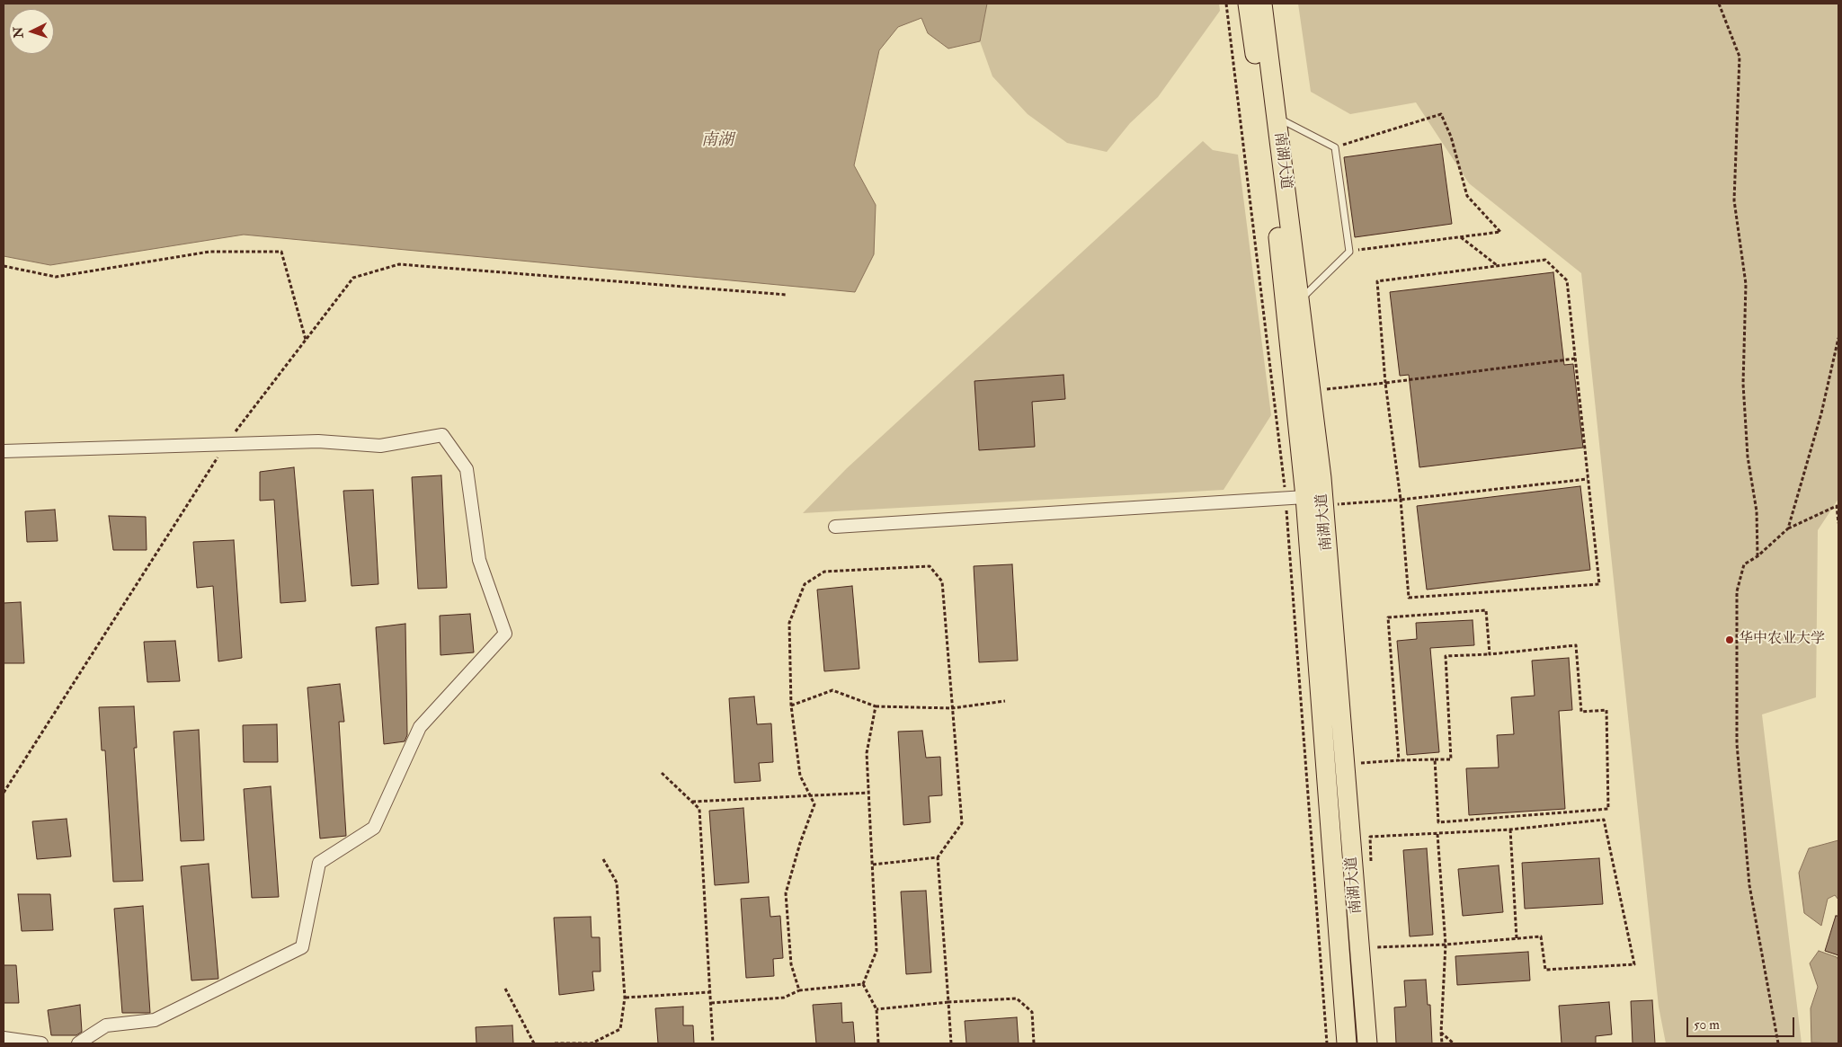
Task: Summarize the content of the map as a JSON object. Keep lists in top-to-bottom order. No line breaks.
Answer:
{"streets":{"main road":["南湖大道"]},"water":["南湖"],"places":["华中农业大学"],"scale_bar":"50 m","north":"left"}
